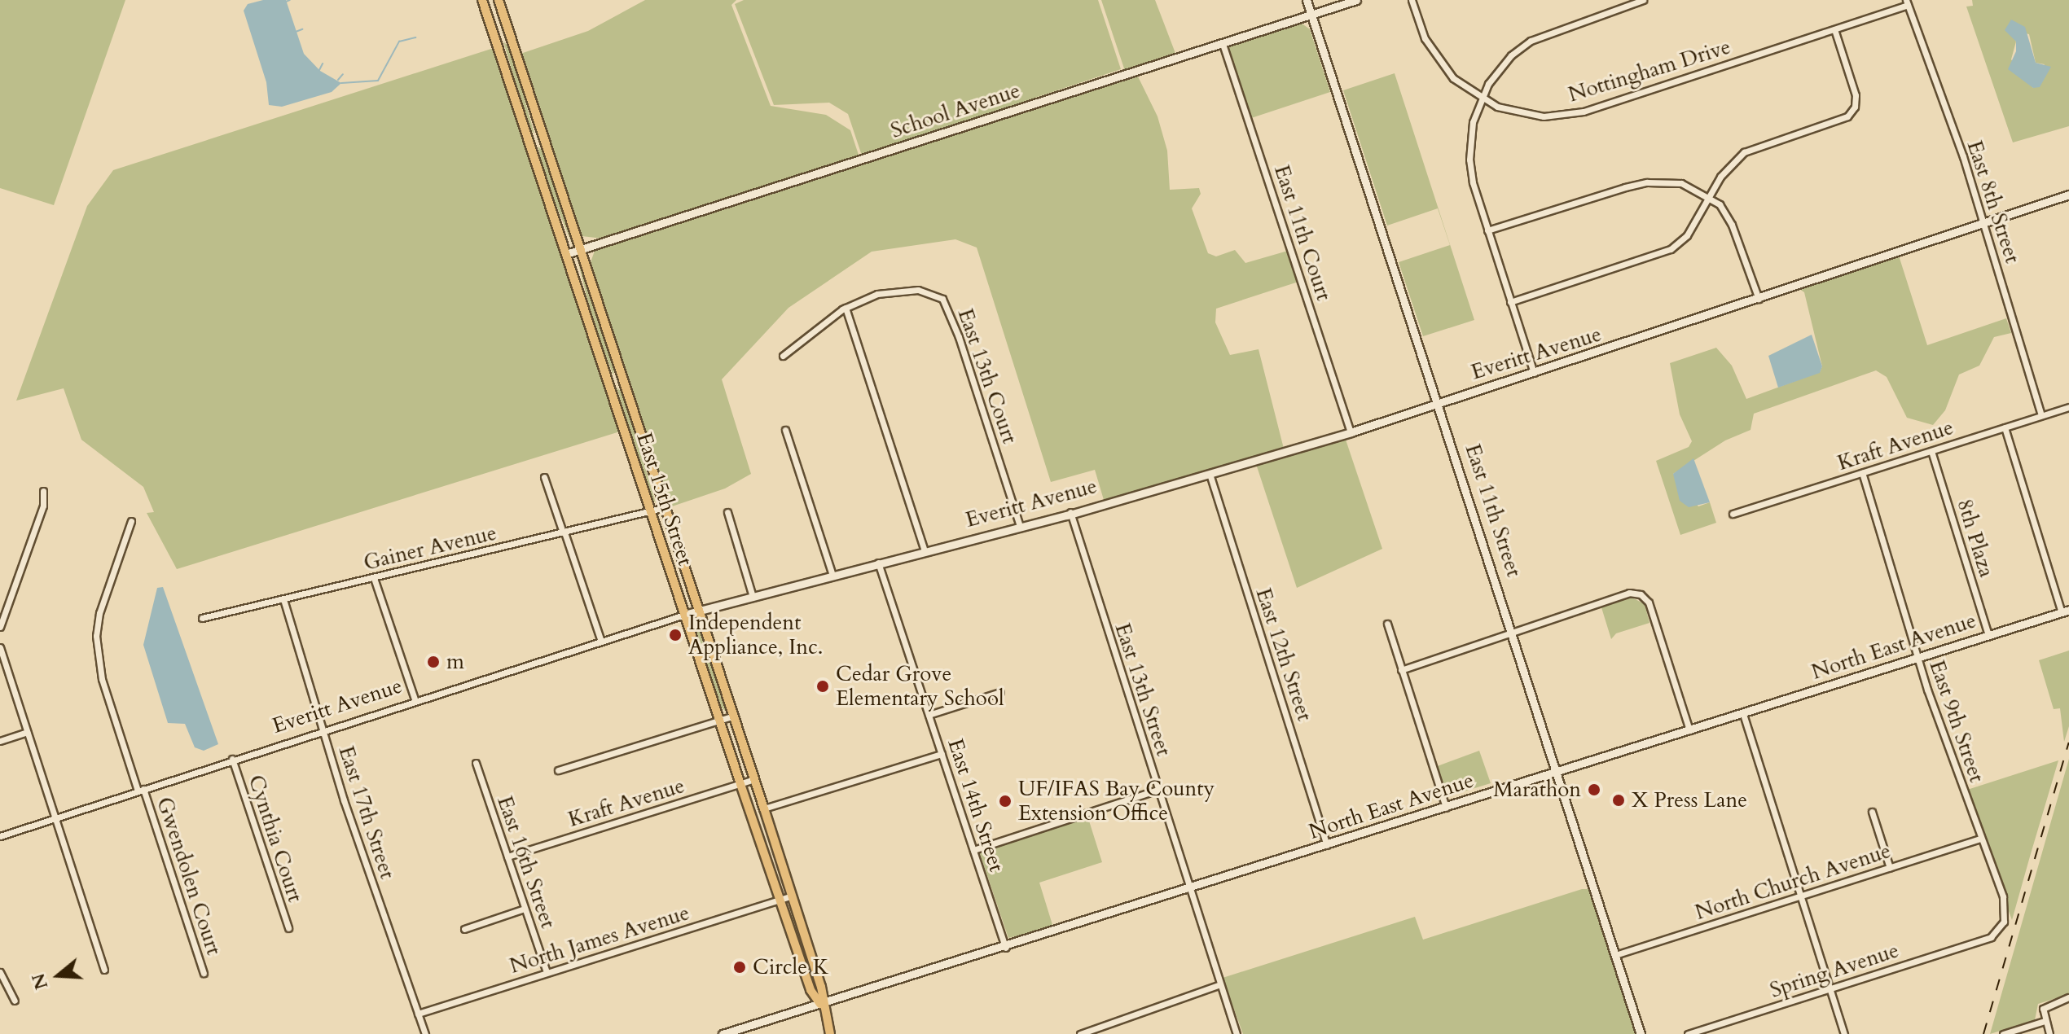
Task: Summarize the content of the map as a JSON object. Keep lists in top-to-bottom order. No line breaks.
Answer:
{"streets":{"main road":["School Avenue","Everitt Avenue","East 15th Street","East 11th Street","North East Avenue"],"street":["Nottingham Drive","East 8th Street","East 11th Court","East 13th Court","Kraft Avenue","8th Plaza","Gainer Avenue","East 12th Street","East 13th Street","East 9th Street","East 14th Street","East 17th Street","Cynthia Court","East 16th Street","Gwendolen Court","North Church Avenue","North James Avenue","Spring Avenue"]},"crossings":[["Nottingham Drive","East 8th Street"],["School Avenue","East 11th Court"],["School Avenue","East 15th Street"],["School Avenue","East 11th Street"],["East 8th Street","Everitt Avenue"],["East 8th Street","Kraft Avenue"],["East 11th Court","Everitt Avenue"],["Everitt Avenue","East 13th Court"],["Everitt Avenue","East 15th Street"],["Everitt Avenue","East 11th Street"],["Everitt Avenue","East 12th Street"],["Everitt Avenue","East 13th Street"],["Everitt Avenue","East 14th Street"],["Everitt Avenue","East 17th Street"],["Everitt Avenue","Cynthia Court"],["Everitt Avenue","Gwendolen Court"],["Kraft Avenue","East 15th Street"],["Kraft Avenue","8th Plaza"],["Kraft Avenue","East 9th Street"],["Kraft Avenue","East 16th Street"],["East 15th Street","Gainer Avenue"],["East 15th Street","North East Avenue"],["East 15th Street","North James Avenue"],["East 11th Street","North East Avenue"],["East 11th Street","North Church Avenue"],["8th Plaza","North East Avenue"],["Gainer Avenue","East 17th Street"],["North East Avenue","East 12th Street"],["North East Avenue","East 13th Street"],["North East Avenue","East 9th Street"],["North East Avenue","East 14th Street"],["East 9th Street","North Church Avenue"],["East 9th Street","Spring Avenue"],["East 17th Street","North James Avenue"],["East 16th Street","North James Avenue"]],"places":["Independent Appliance, Inc.","m","Cedar Grove Elementary School","Marathon","X Press Lane","UF/IFAS Bay County Extension Office","Circle K"],"north":"left"}
